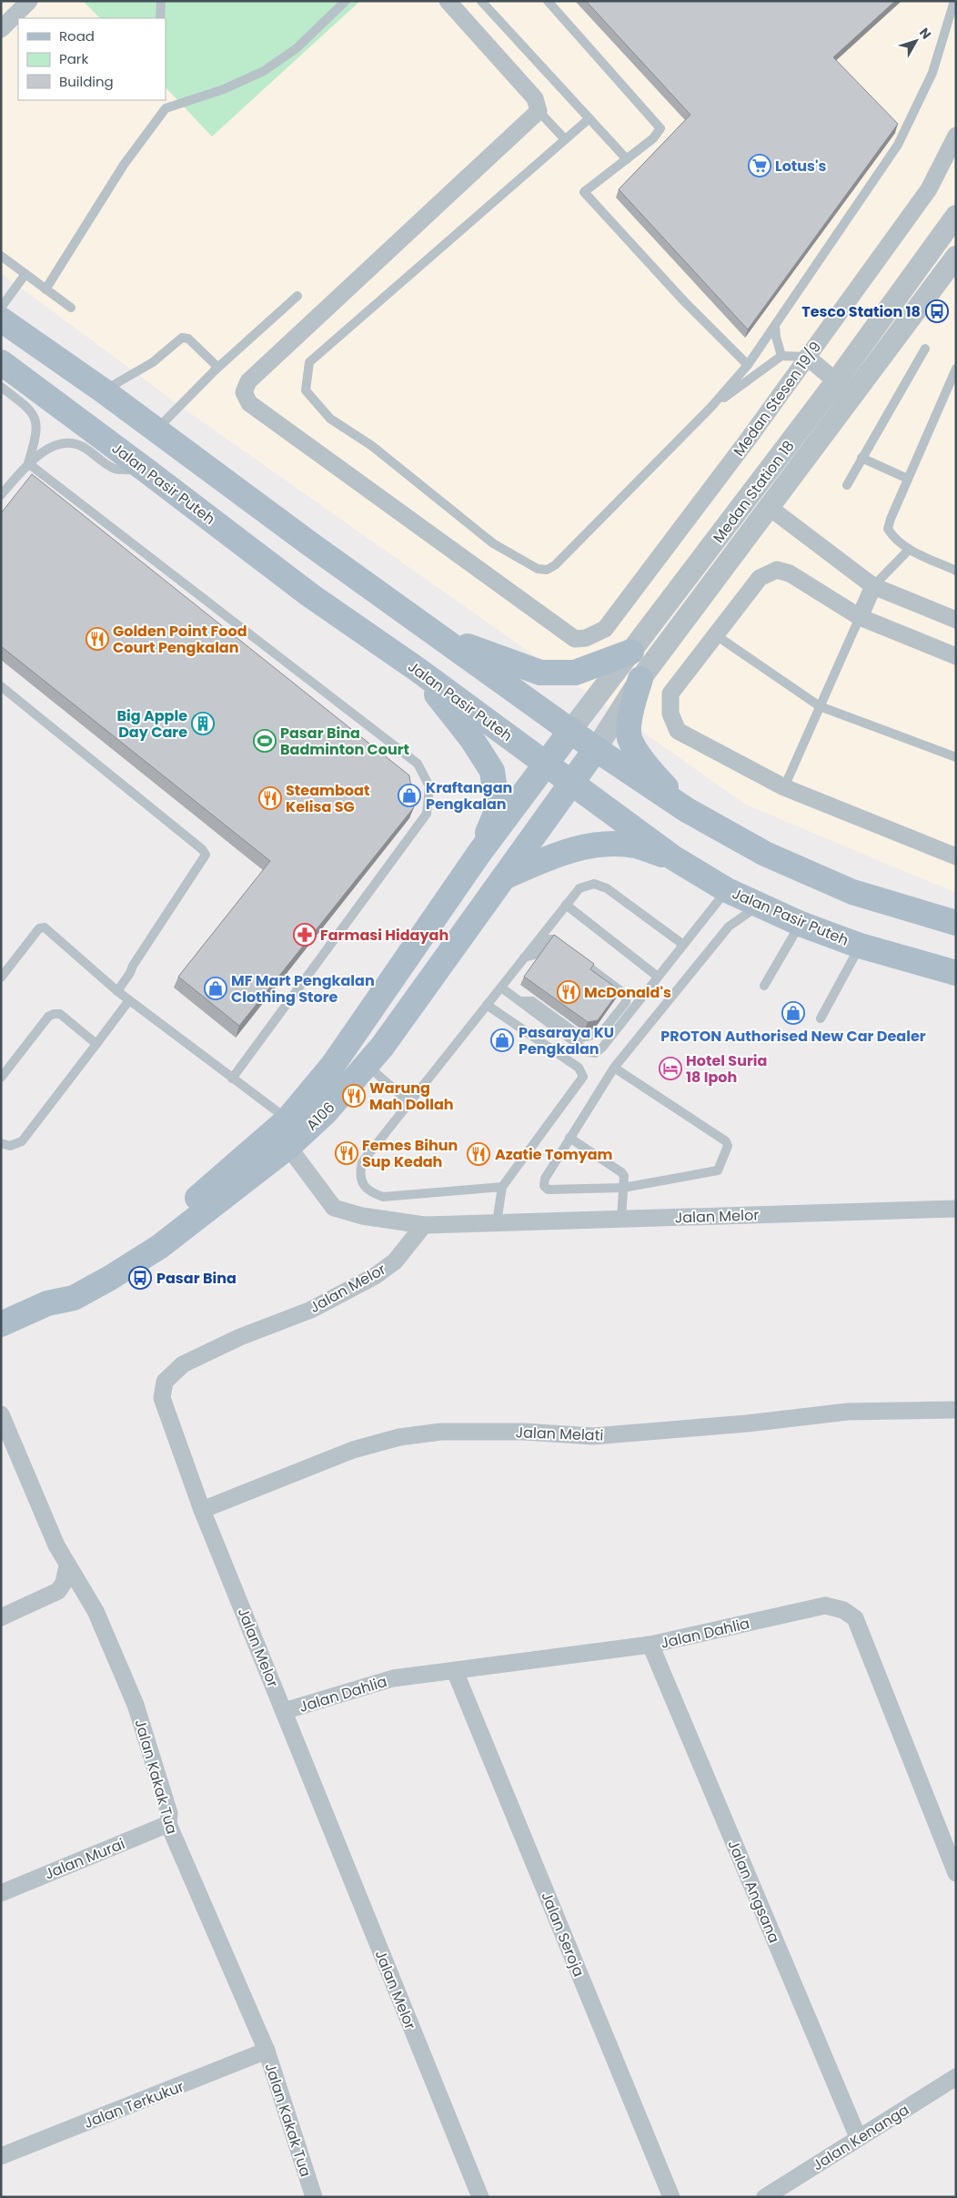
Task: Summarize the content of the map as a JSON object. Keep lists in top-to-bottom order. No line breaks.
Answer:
{"streets":{"main road":["Jalan Pasir Puteh","Medan Station 18","A106"],"street":["Medan Stesen 19/9","Jalan Melor","Jalan Melati","Jalan Dahlia","Jalan Kakak Tua","Jalan Murai","Jalan Angsana","Jalan Seroja","Jalan Terkukur","Jalan Kenanga"]},"crossings":[["Jalan Pasir Puteh","Medan Station 18"],["Medan Station 18","A106"],["A106","Jalan Melor"],["Jalan Melor","Jalan Melati"],["Jalan Melor","Jalan Dahlia"],["Jalan Dahlia","Jalan Angsana"],["Jalan Dahlia","Jalan Seroja"],["Jalan Kakak Tua","Jalan Murai"],["Jalan Kakak Tua","Jalan Terkukur"],["Jalan Angsana","Jalan Kenanga"]],"places":{"supermarket":["Lotus's"],"bus stop":["Tesco Station 18","Pasar Bina"],"restaurant":["Golden Point Food Court Pengkalan","Steamboat Kelisa SG","McDonald's","Warung Mah Dollah","Femes Bihun Sup Kedah","Azatie Tomyam"],"building":["Big Apple Day Care"],"sports":["Pasar Bina Badminton Court"],"shop":["Kraftangan Pengkalan","MF Mart Pengkalan Clothing Store","PROTON Authorised New Car Dealer","Pasaraya KU Pengkalan"],"pharmacy":["Farmasi Hidayah"],"hotel":["Hotel Suria 18 Ipoh"]},"legend":["Road","Park","Building"],"north":"top right"}
